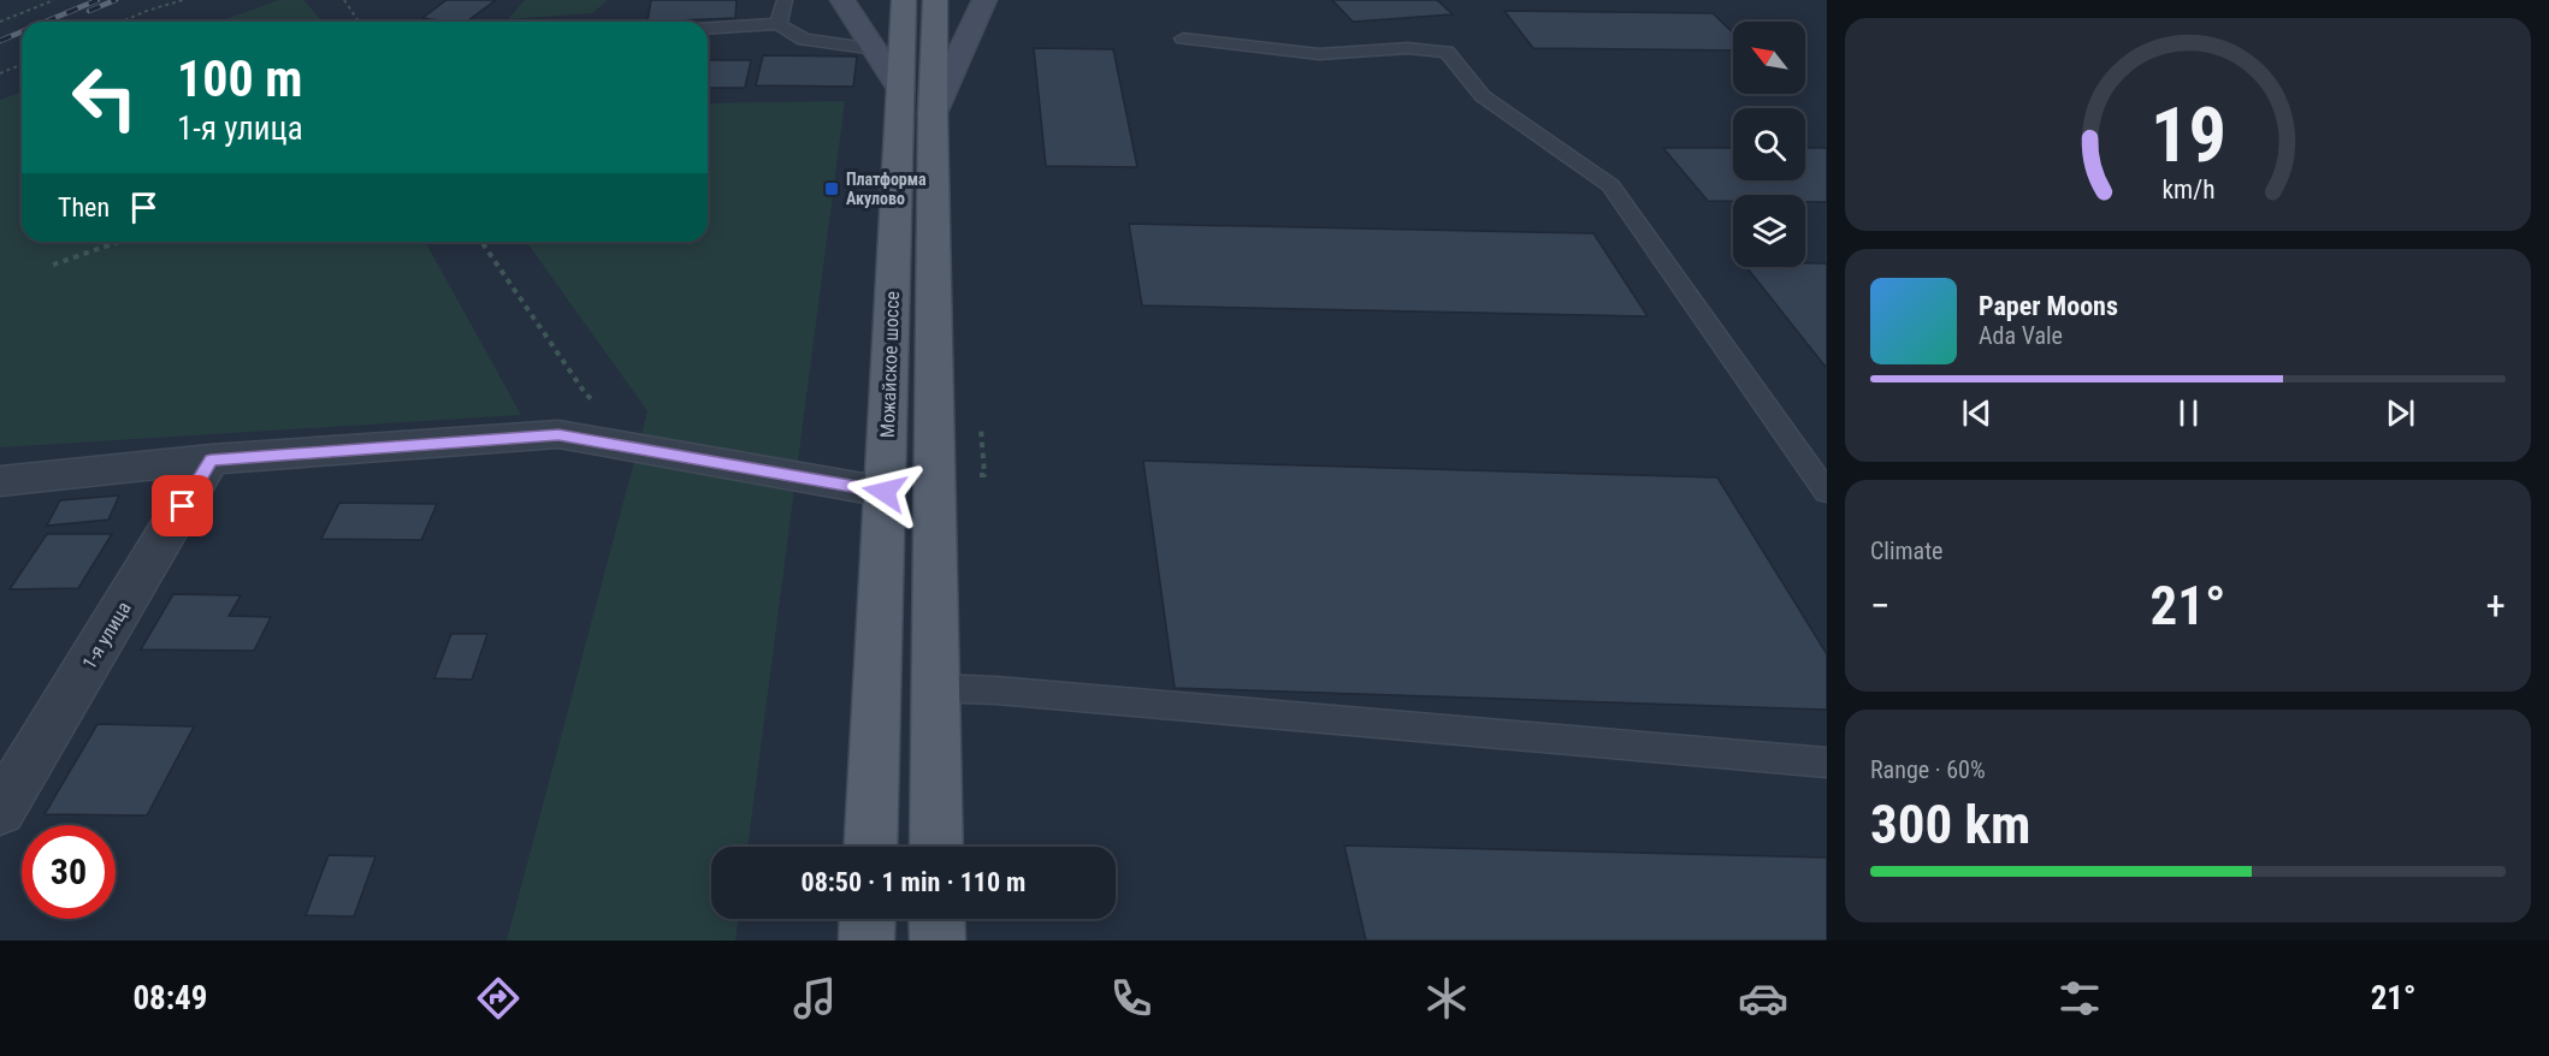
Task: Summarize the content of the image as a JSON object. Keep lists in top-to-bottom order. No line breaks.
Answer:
{"streets":{"main road":["Можайское шоссе"],"street":["1-я улица"]},"places":{"transit":["Платформа Акулово"]},"north":"top left","page":{"turn":["100 m","1-я улица"],"then":"Then","song":["Paper Moons","Ada Vale"],"tile":["Climate",["Range · 60%","300 km"]],"heat":["−","21°","+"],"limit":"30","trip":"08:50 · 1 min · 110 m","tabs":["08:49","21°"],"gauge":["19","km/h"]}}
